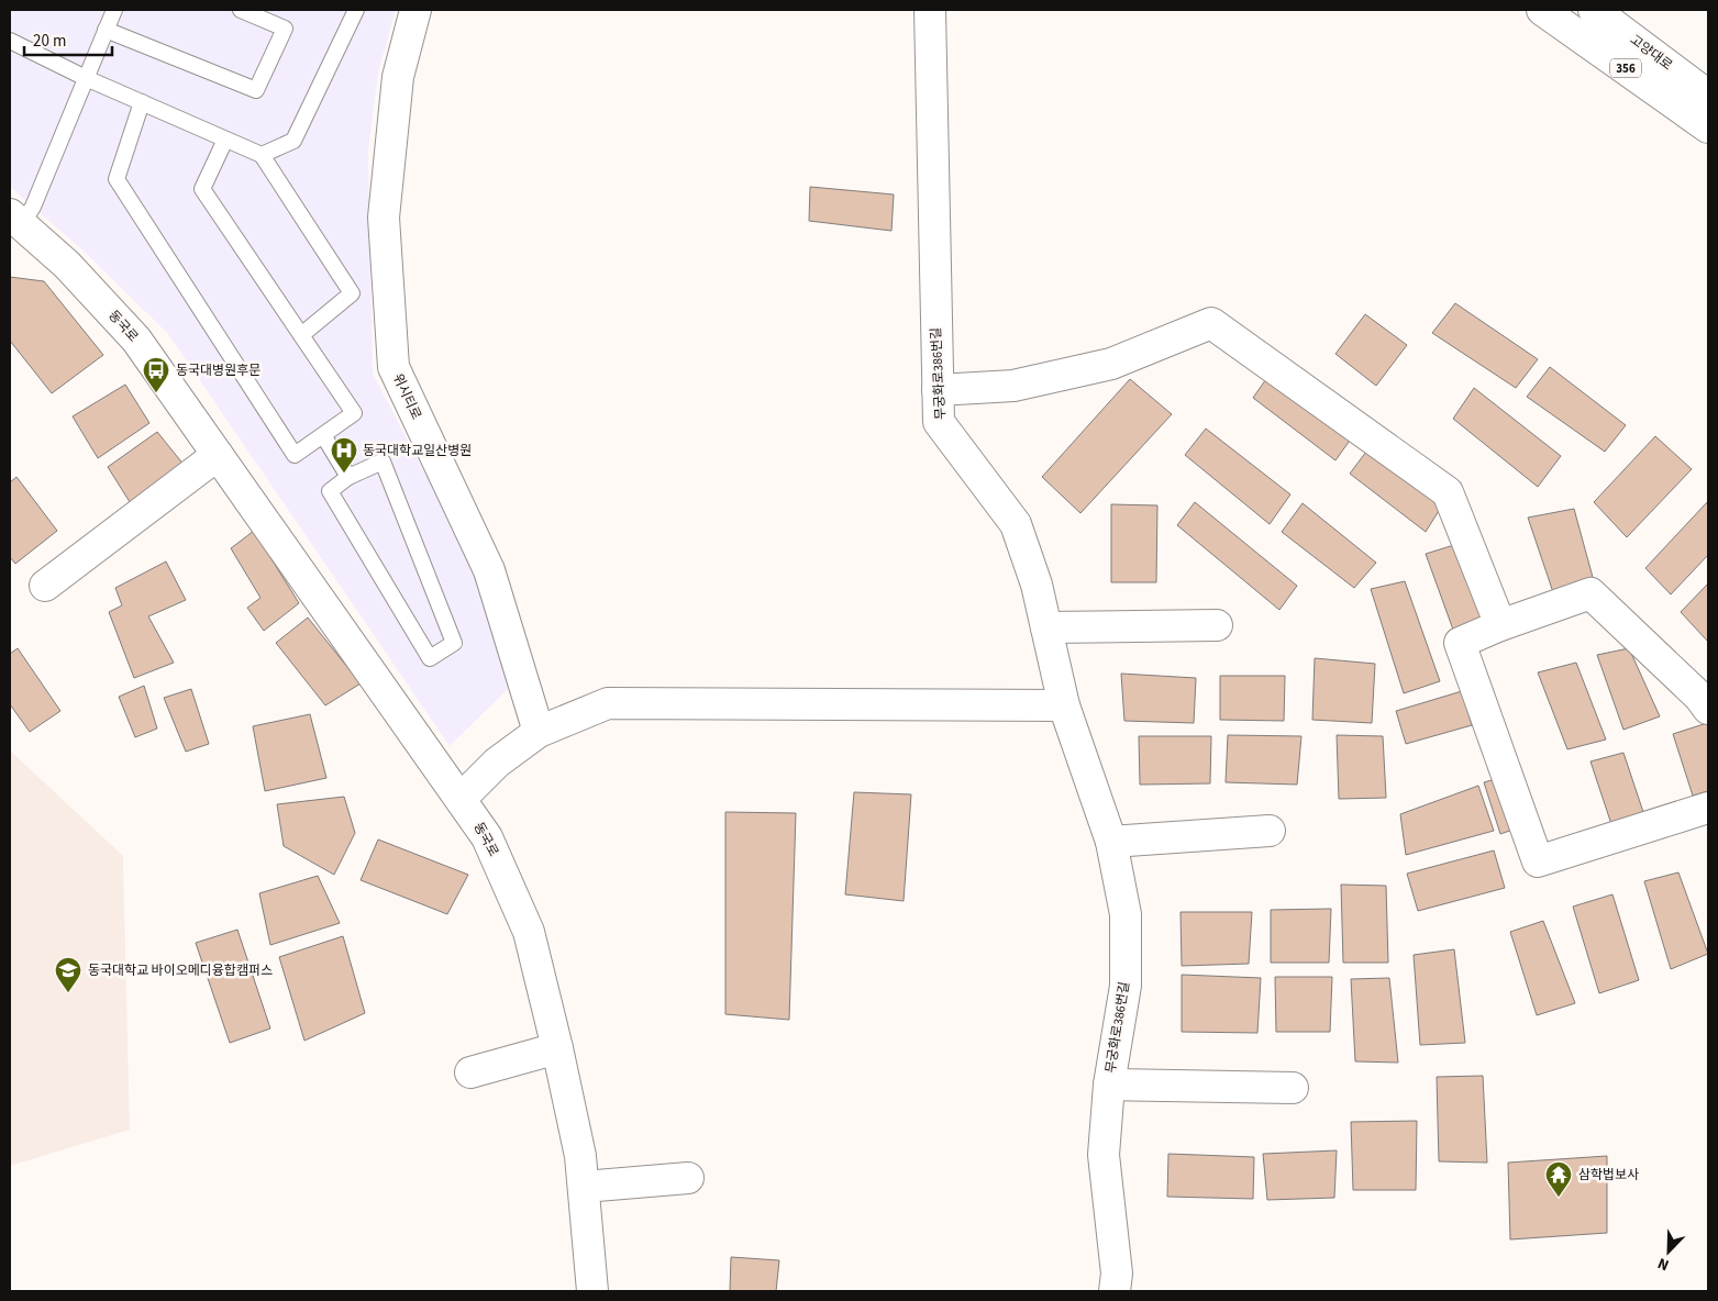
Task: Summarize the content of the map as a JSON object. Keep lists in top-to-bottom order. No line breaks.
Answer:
{"streets":{"street":["고양대로","356","동국로","무궁화로386번길","위시티로"]},"places":{"bus stop":["동국대병원후문"],"hospital":["동국대학교일산병원"],"school or university":["동국대학교 바이오메디융합캠퍼스"],"temple":["삼학법보사"]},"scale_bar":"20 m","north":"bottom left"}
